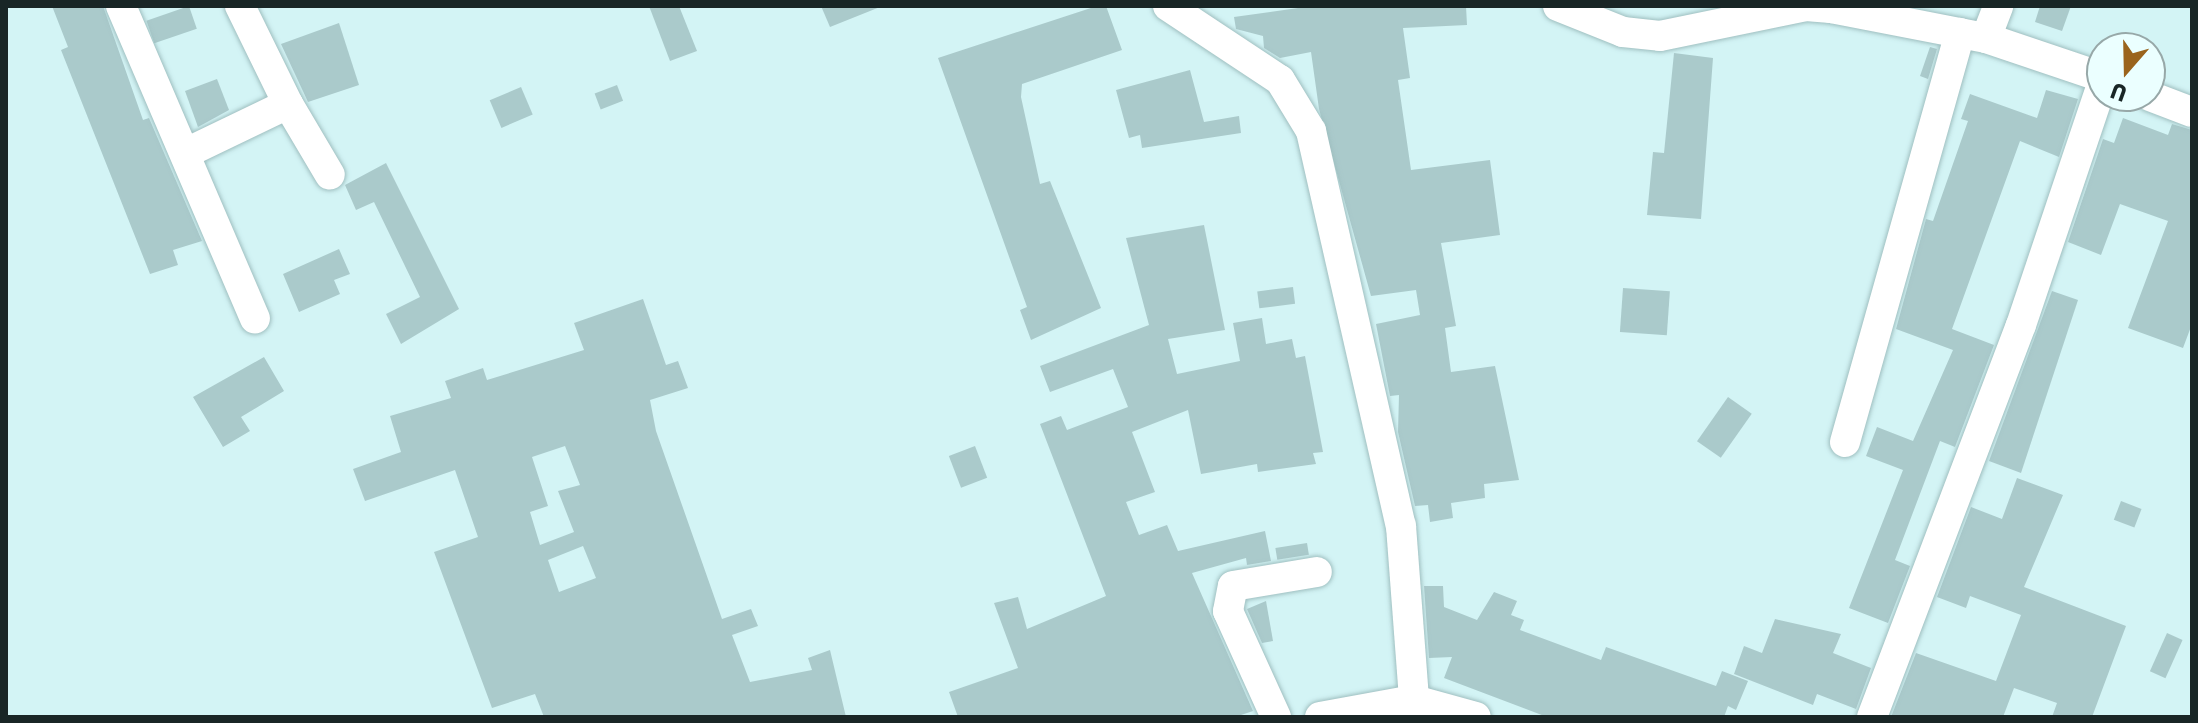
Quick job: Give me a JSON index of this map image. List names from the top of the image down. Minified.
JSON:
{"north":"bottom"}
